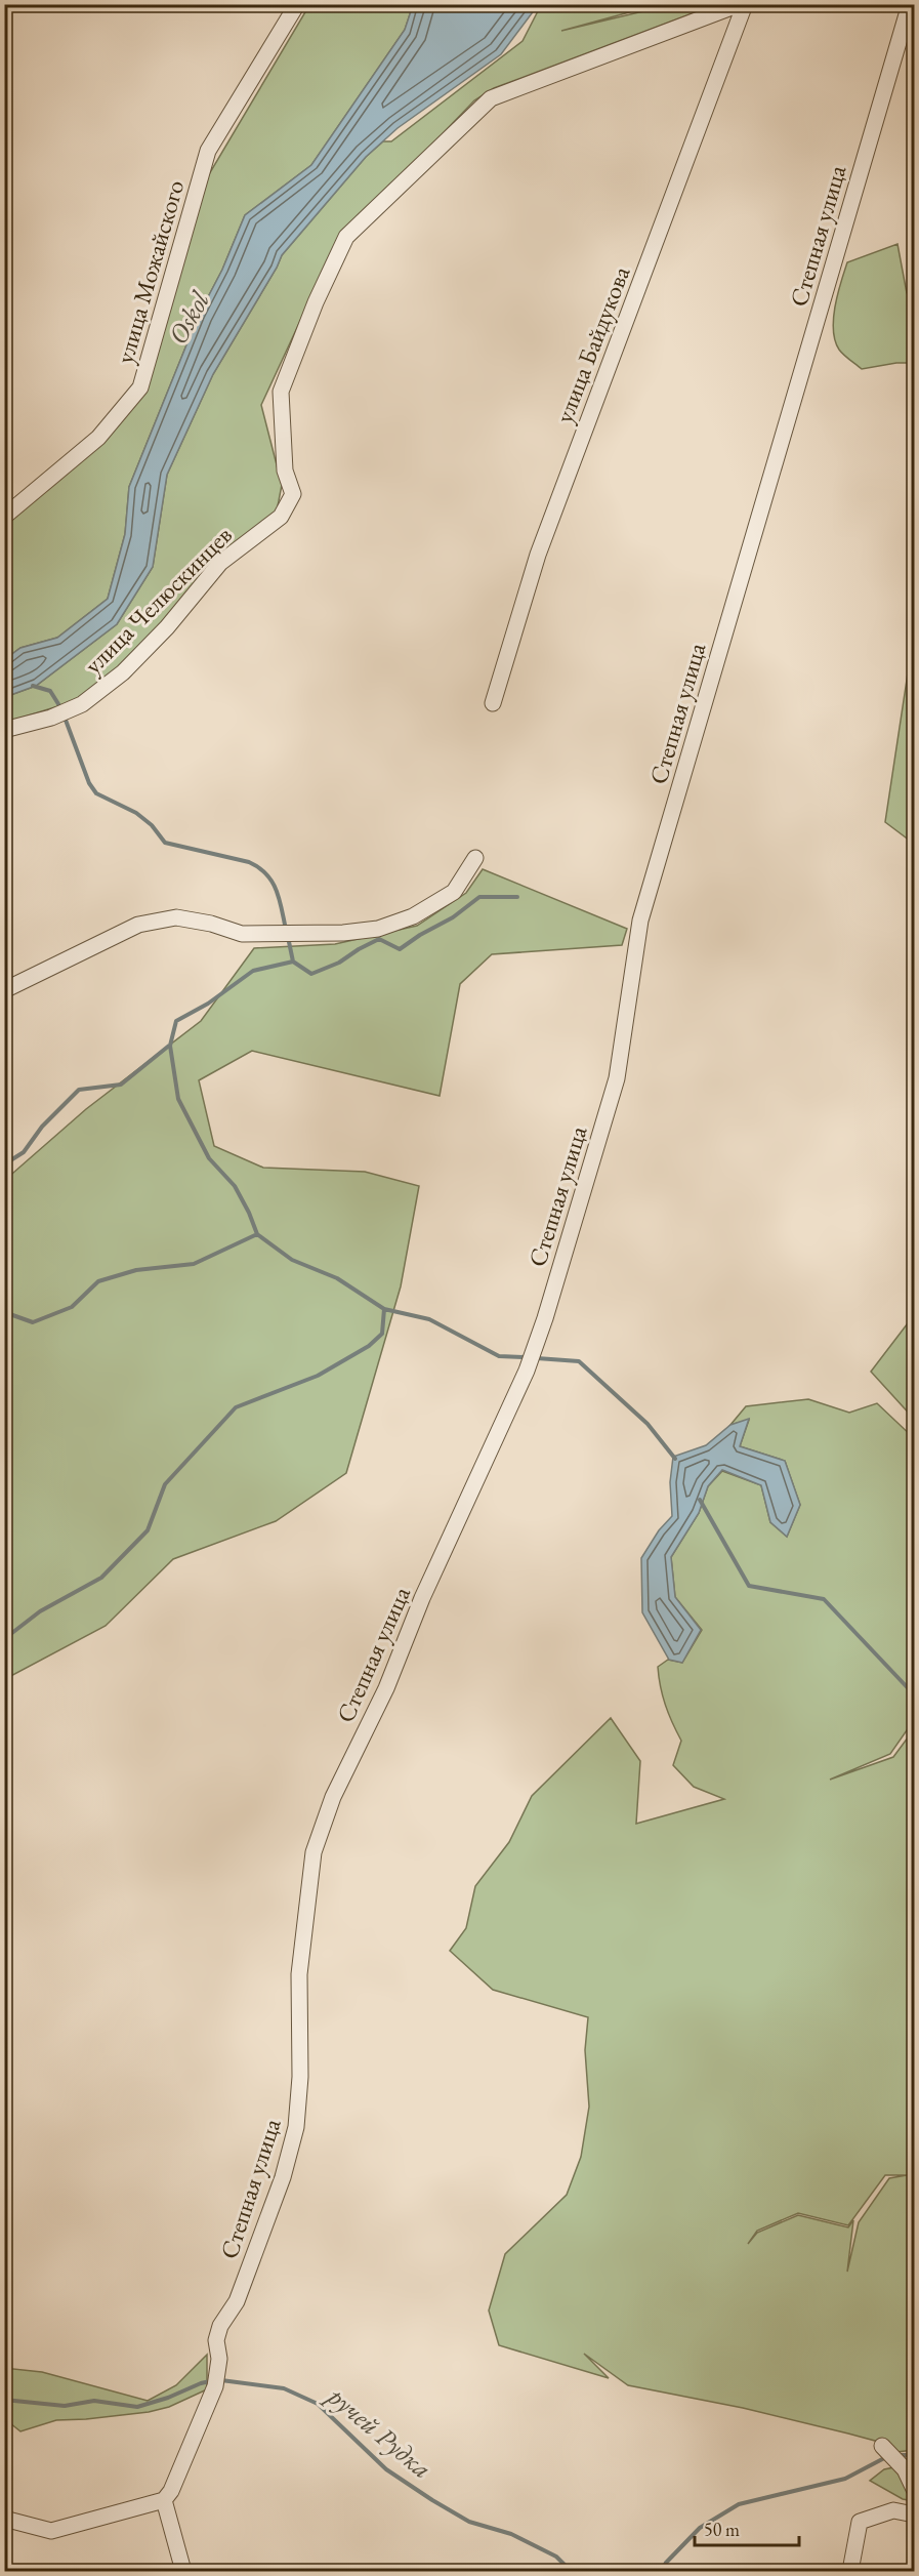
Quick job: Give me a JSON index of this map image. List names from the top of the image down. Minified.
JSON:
{"streets":{"street":["Степная улица","улица Можайского","улица Байдукова","улица Челюскинцев"]},"water":["Oskol","ручей Рудка"],"scale_bar":"50 m"}
